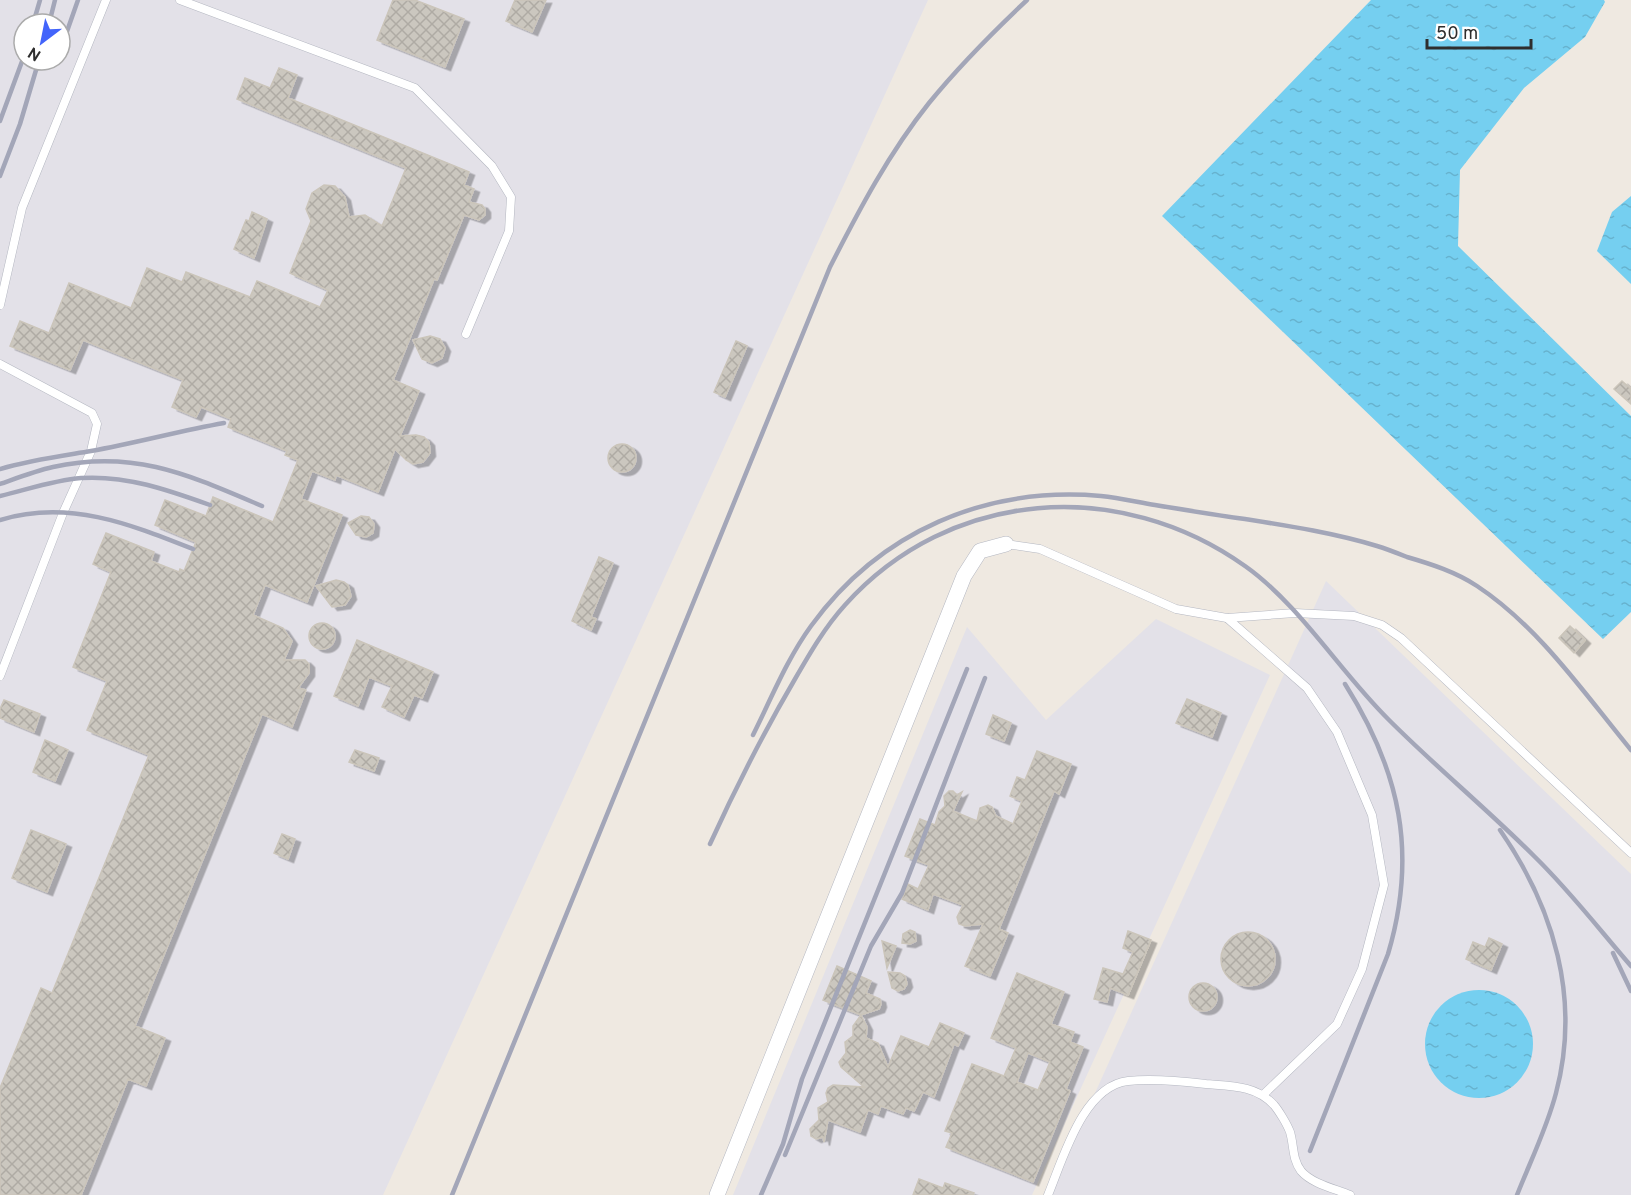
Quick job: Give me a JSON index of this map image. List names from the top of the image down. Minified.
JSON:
{"scale_bar":"50 m","north":"bottom left"}
